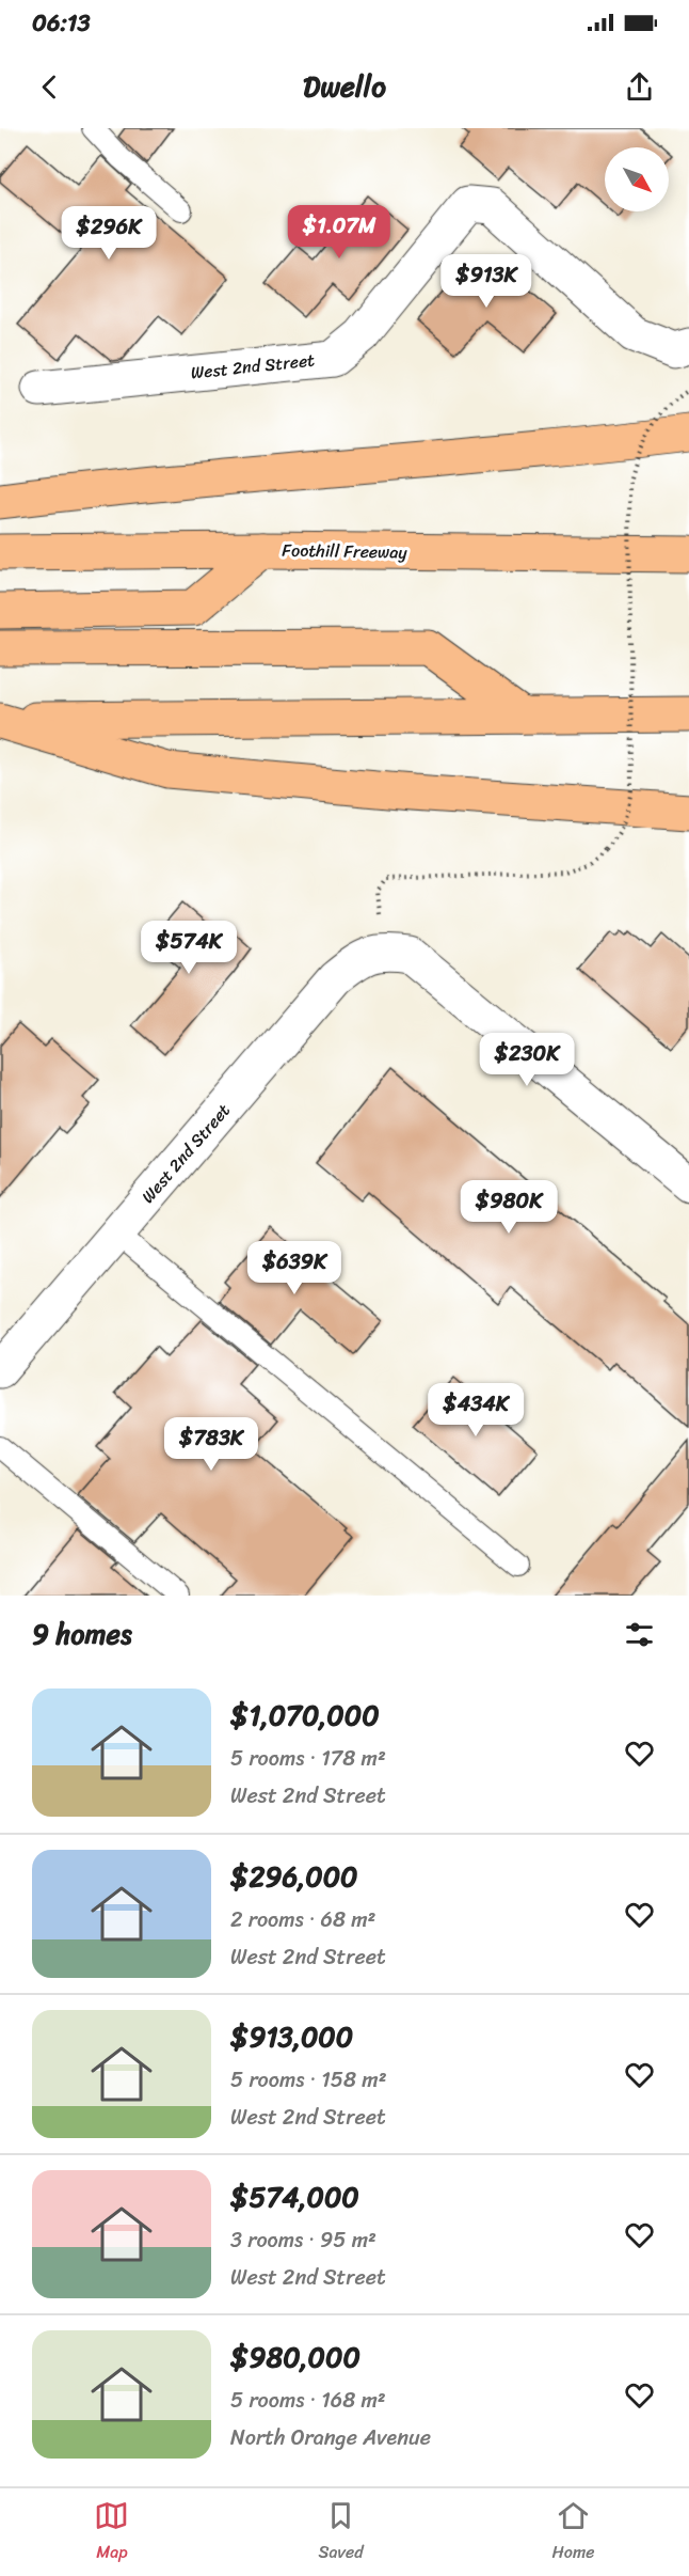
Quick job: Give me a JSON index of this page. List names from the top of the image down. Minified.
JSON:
{"streets":{"highway":["Foothill Freeway"],"street":["West 2nd Street"]},"north":"bottom right","page":{"status":"06:13","header":"Dwello","price":["$1.07M","$296K","$913K","$574K","$230K","$980K","$639K","$434K","$783K"],"heading":"9 homes","list":[{"name":"$1,070,000","note":"5 rooms · 178 m² · West 2nd Street"},{"name":"$296,000","note":"2 rooms · 68 m² · West 2nd Street"},{"name":"$913,000","note":"5 rooms · 158 m² · West 2nd Street"},{"name":"$574,000","note":"3 rooms · 95 m² · West 2nd Street"},{"name":"$980,000","note":"5 rooms · 168 m² · North Orange Avenue"}],"tabs":["Map","Saved","Home"]}}
